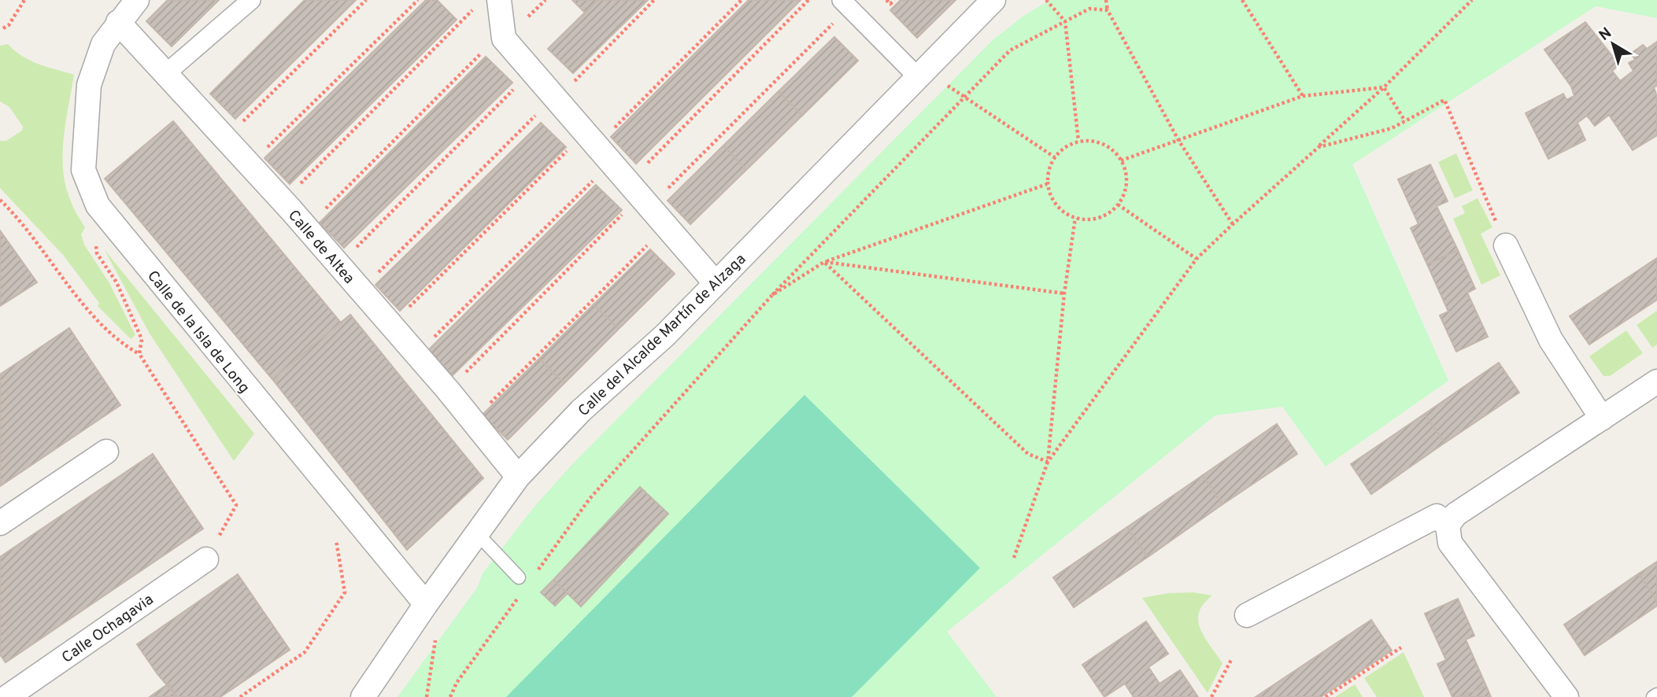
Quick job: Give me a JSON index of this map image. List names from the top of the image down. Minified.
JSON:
{"streets":{"street":["Calle de Altea","Calle de la Isla de Long","Calle del Alcalde Martín de Alzaga","Calle Ochagavia"]},"crossings":[["Calle de Altea","Calle de la Isla de Long"],["Calle de Altea","Calle del Alcalde Martín de Alzaga"],["Calle de la Isla de Long","Calle del Alcalde Martín de Alzaga"]],"north":"top left"}
